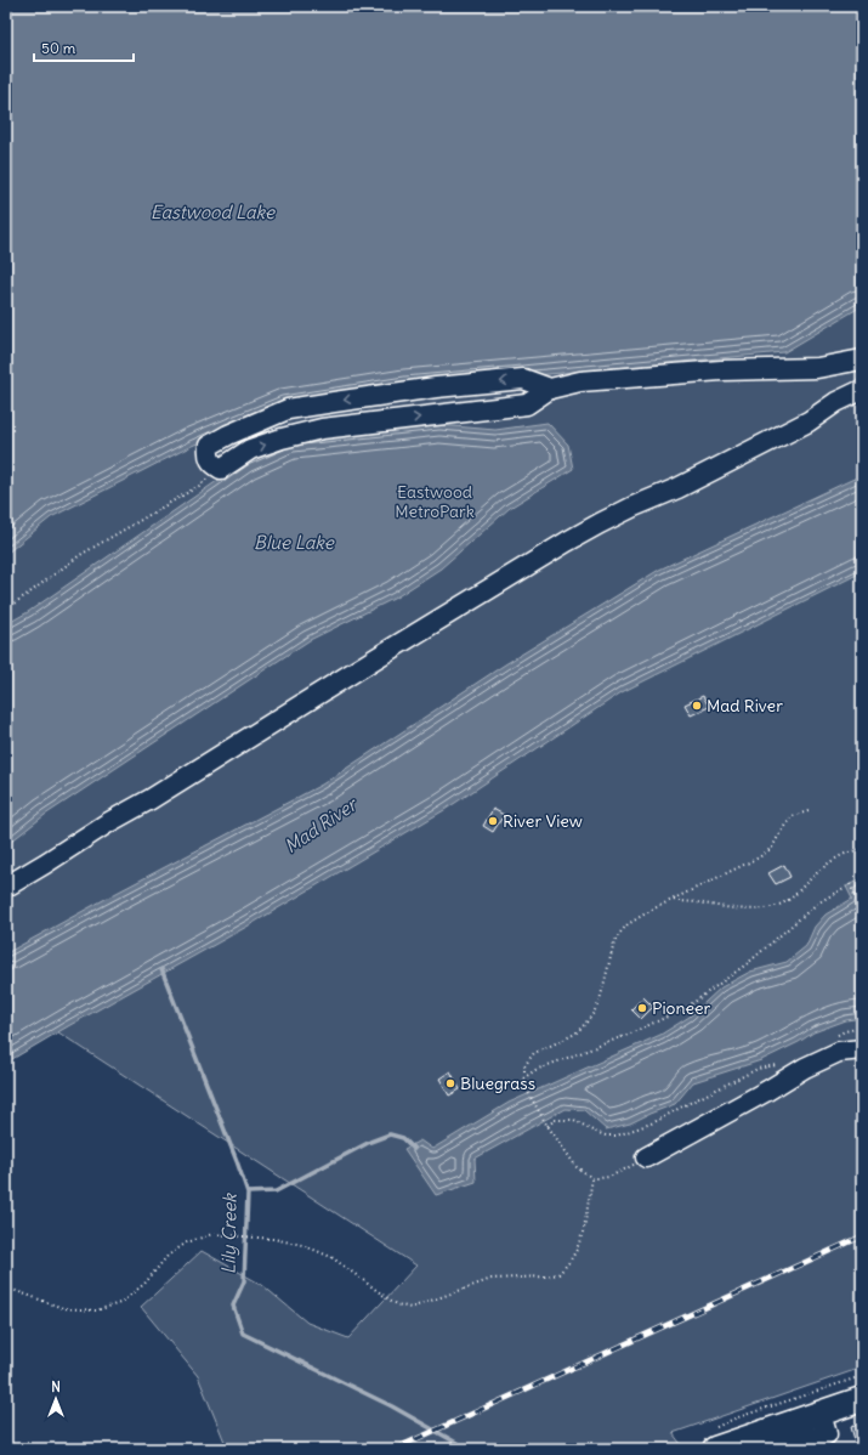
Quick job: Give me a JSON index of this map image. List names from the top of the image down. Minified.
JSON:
{"water":["Eastwood Lake","Blue Lake","Mad River","Lily Creek"],"parks":["Eastwood MetroPark"],"places":["Mad River","River View","Pioneer","Bluegrass"],"scale_bar":"50 m","north":"top"}
